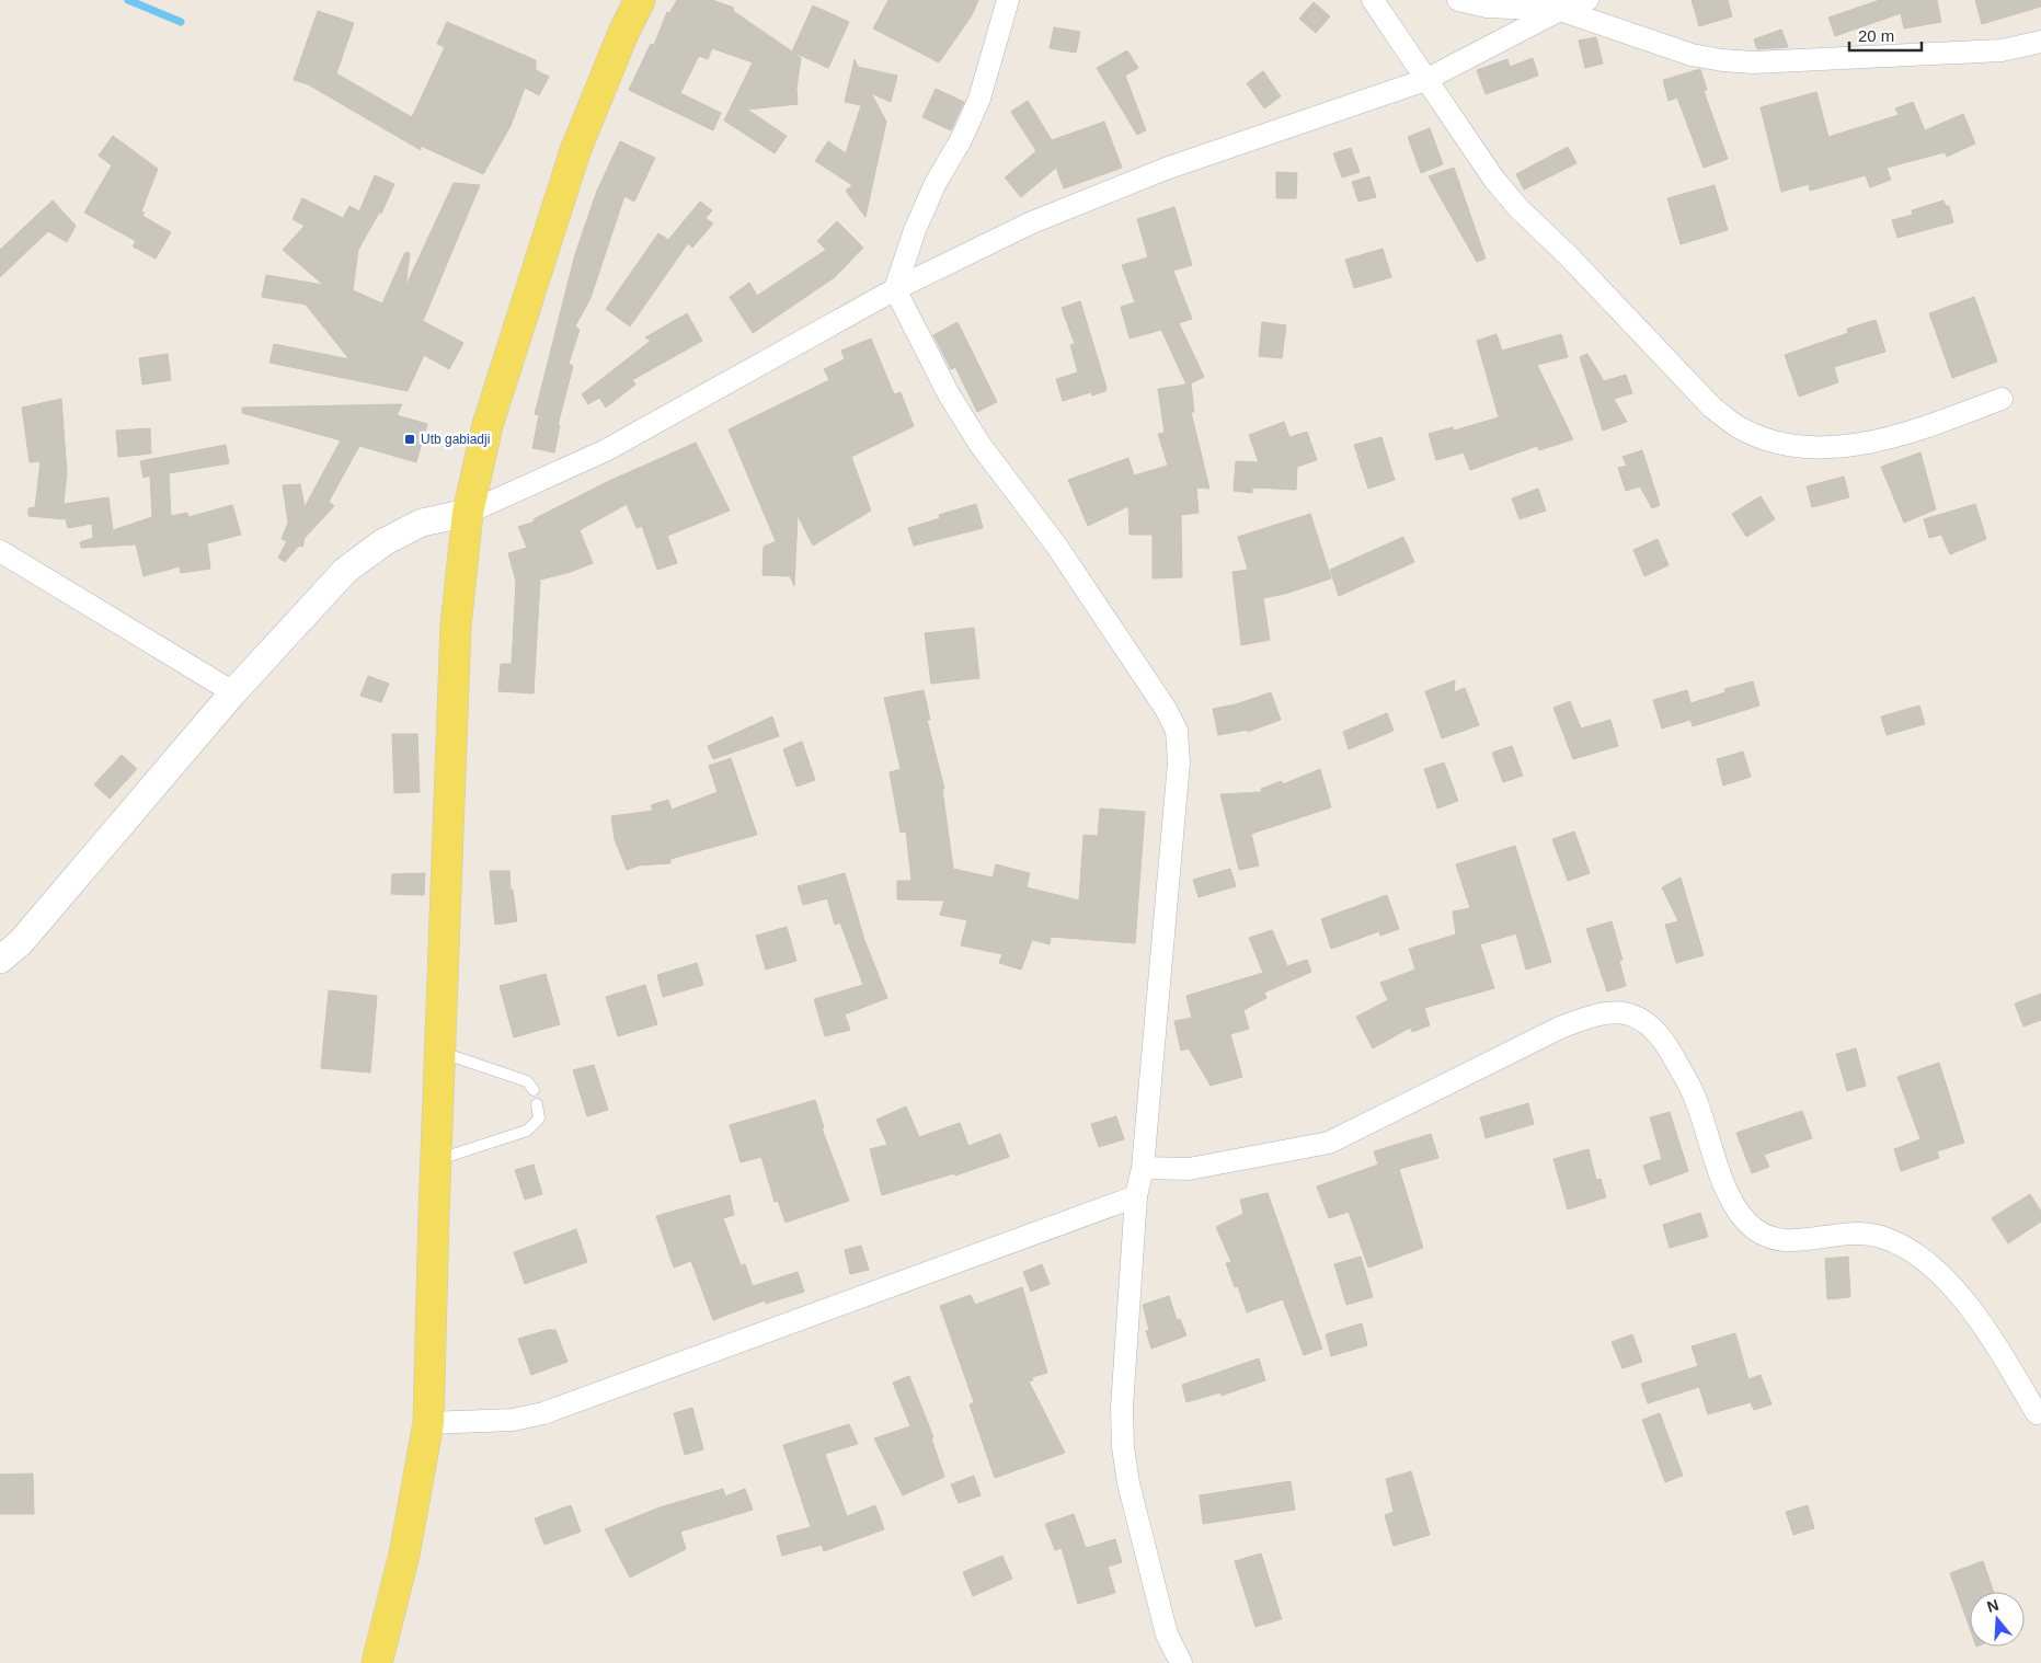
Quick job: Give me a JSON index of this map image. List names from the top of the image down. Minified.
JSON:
{"places":{"transit":["Utb gabiadji"]},"scale_bar":"20 m","north":"top"}
